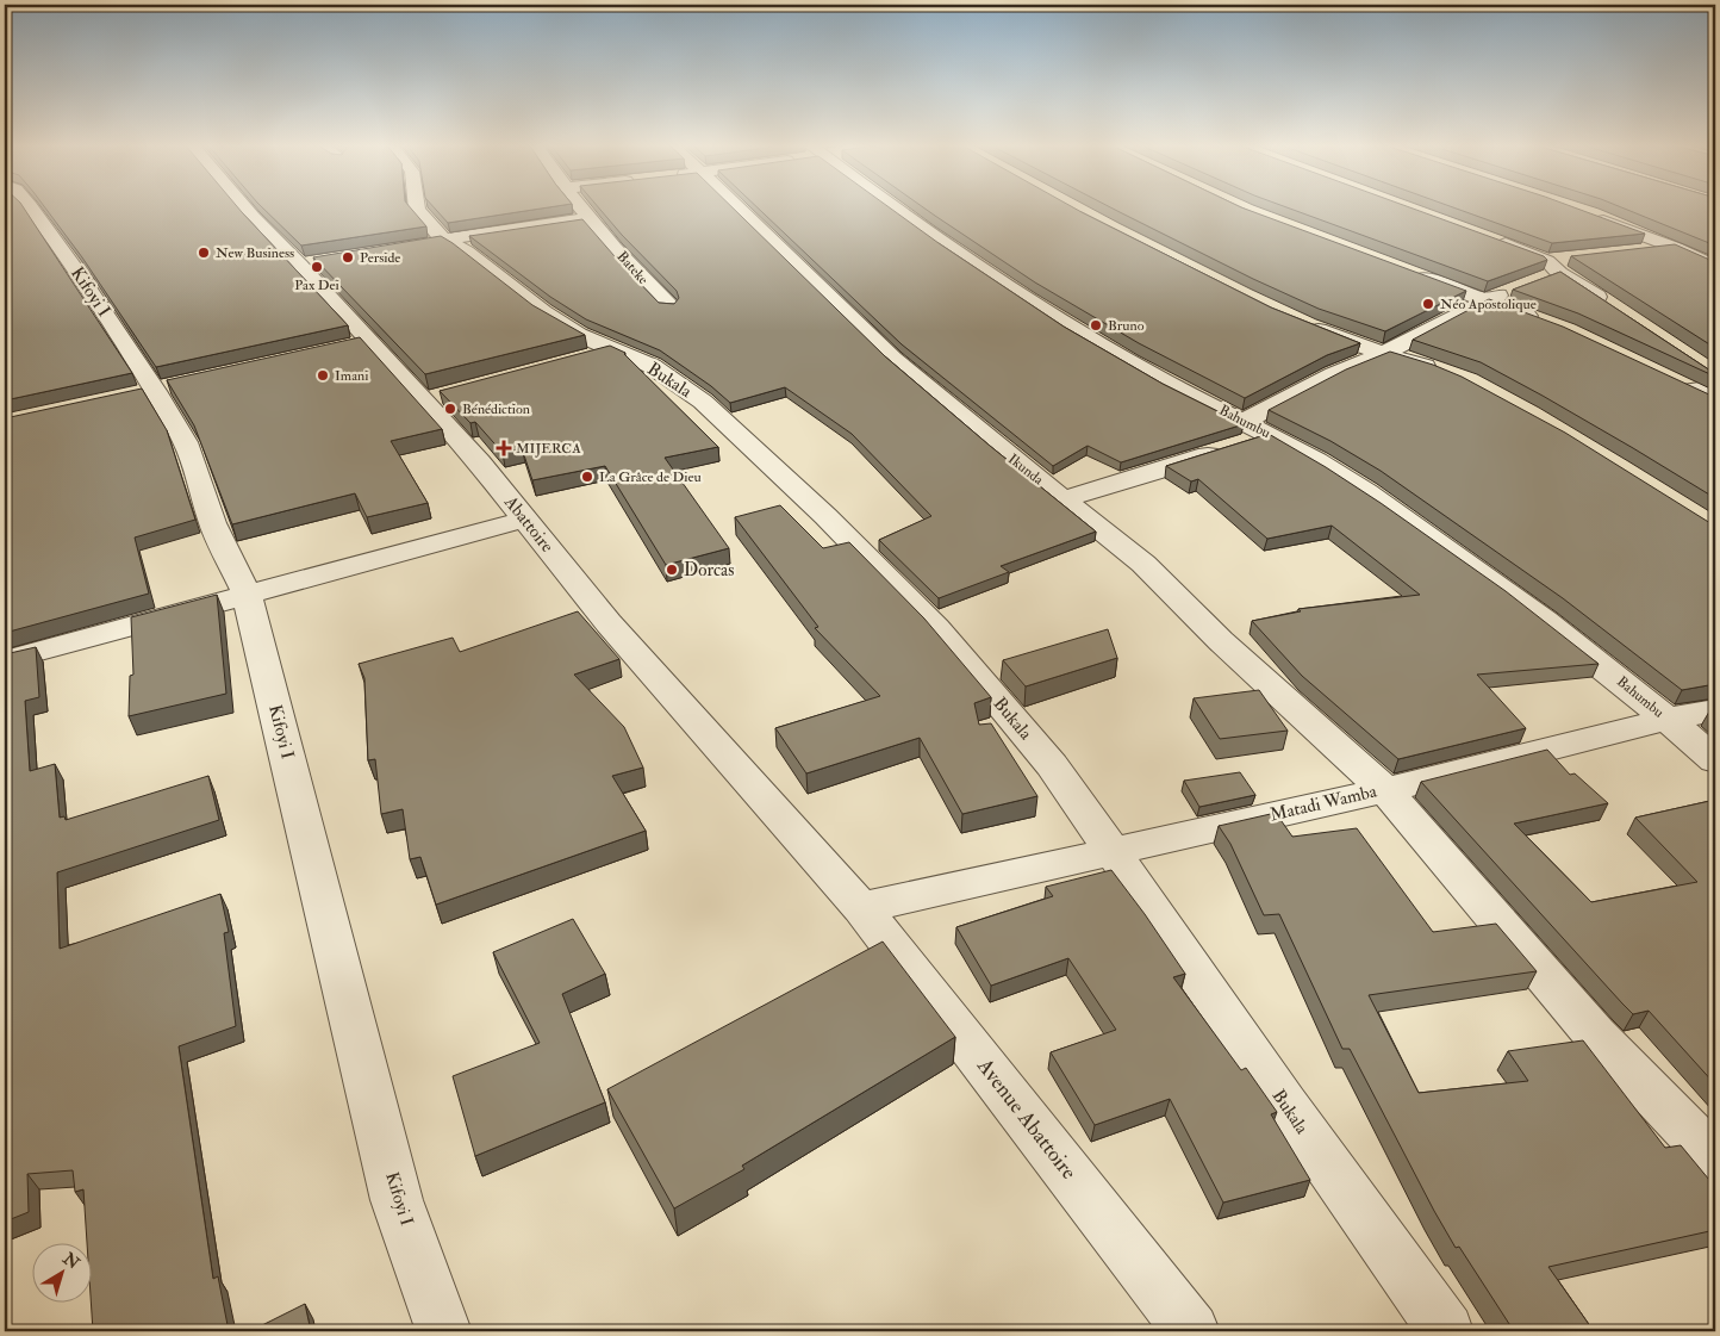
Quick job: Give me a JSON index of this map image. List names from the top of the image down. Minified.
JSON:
{"streets":{"street":["Bateke","Kifoyi I","Bukala","Bahumbu","Ikunda","Abattoire","Matadi Wamba","Avenue Abattoire"]},"crossings":[["Bukala","Matadi Wamba"],["Bahumbu","Matadi Wamba"],["Ikunda","Matadi Wamba"],["Abattoire","Matadi Wamba"],["Abattoire","Avenue Abattoire"],["Matadi Wamba","Avenue Abattoire"]],"places":{"other":["New Business","Perside","Pax Dei","Néo Apostolique","Bruno","Imani","Bénédiction","La Grâce de Dieu","Dorcas"],"health":["MIJERCA"]},"north":"top right"}
